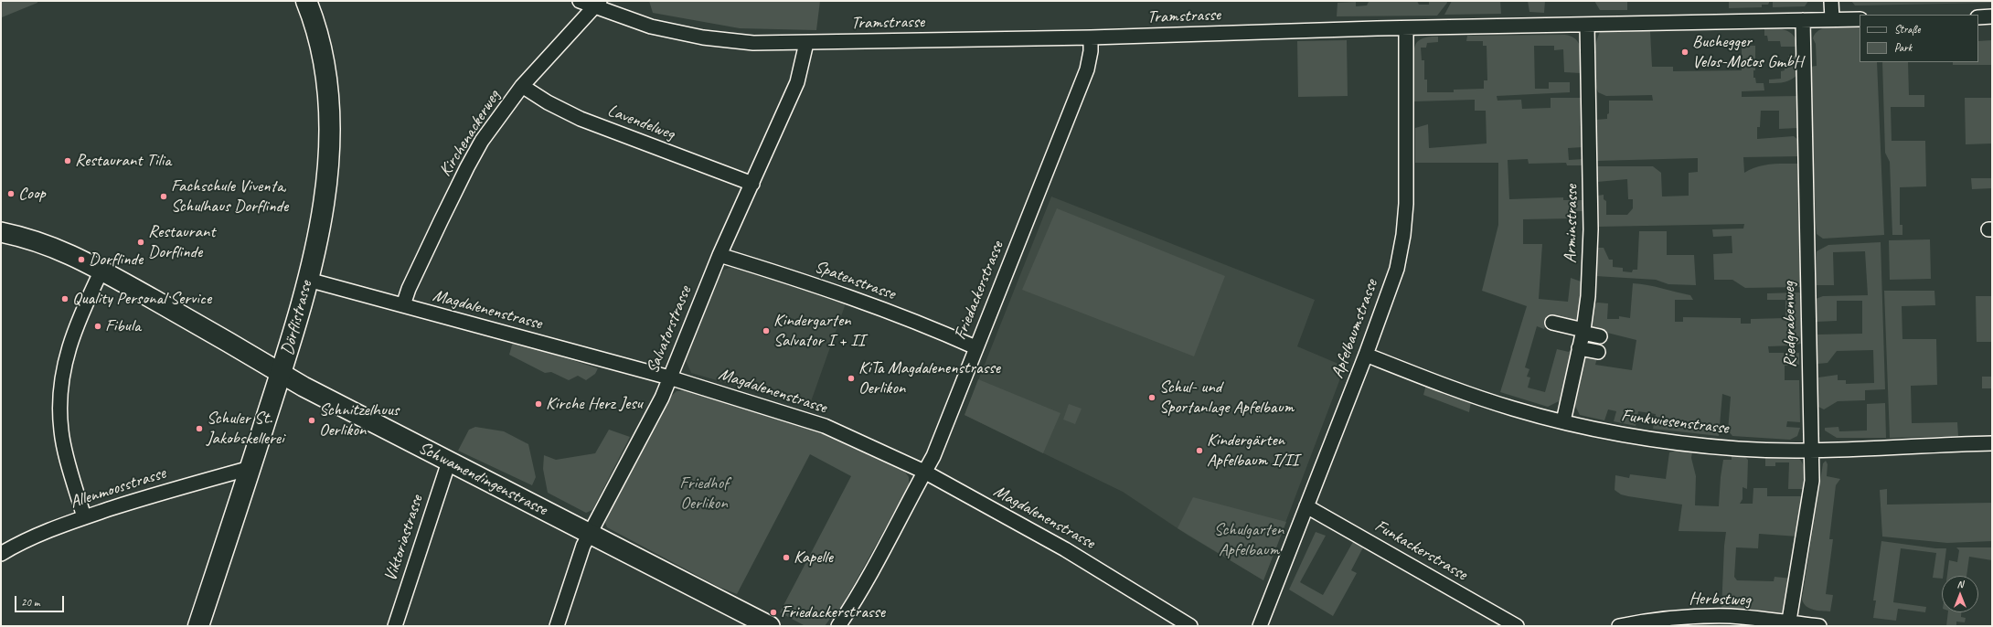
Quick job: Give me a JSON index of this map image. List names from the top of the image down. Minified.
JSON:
{"streets":{"main road":["Dörflistrasse"],"street":["Tramstrasse","Lavendelweg","Kirchenackerweg","Arminstrasse","Spatenstrasse","Friedackerstrasse","Magdalenenstrasse","Riedgrabenweg","Apfelbaumstrasse","Salvatorstrasse","Funkwiesenstrasse","Schwamendingenstrasse","Allenmoosstrasse","Viktoriastrasse","Funkackerstrasse","Herbstweg"]},"crossings":[["Tramstrasse","Kirchenackerweg"],["Tramstrasse","Arminstrasse"],["Tramstrasse","Friedackerstrasse"],["Tramstrasse","Riedgrabenweg"],["Tramstrasse","Apfelbaumstrasse"],["Tramstrasse","Salvatorstrasse"],["Lavendelweg","Kirchenackerweg"],["Lavendelweg","Salvatorstrasse"],["Kirchenackerweg","Magdalenenstrasse"],["Arminstrasse","Funkwiesenstrasse"],["Spatenstrasse","Friedackerstrasse"],["Spatenstrasse","Salvatorstrasse"],["Friedackerstrasse","Magdalenenstrasse"],["Magdalenenstrasse","Dörflistrasse"],["Magdalenenstrasse","Salvatorstrasse"],["Dörflistrasse","Schwamendingenstrasse"],["Dörflistrasse","Allenmoosstrasse"],["Riedgrabenweg","Funkwiesenstrasse"],["Riedgrabenweg","Herbstweg"],["Apfelbaumstrasse","Funkwiesenstrasse"],["Apfelbaumstrasse","Funkackerstrasse"],["Salvatorstrasse","Schwamendingenstrasse"],["Schwamendingenstrasse","Viktoriastrasse"]],"parks":["Friedhof Oerlikon","Schulgarten Apfelbaum"],"places":["Buchegger Velos-Motos GmbH","Restaurant Tilia","Coop","Fachschule Viventa, Schulhaus Dorflinde","Restaurant Dorflinde","Dorflinde","Quality Personal Service","Fibula","Kindergarten Salvator I + II","KiTa Magdalenenstrasse Oerlikon","Schul- und Sportanlage Apfelbaum","Kirche Herz Jesu","Schnitzelhuus Oerlikon","Schuler St. Jakobskellerei","Kindergärten Apfelbaum I/II","Kapelle","Friedackerstrasse"],"legend":["Straße","Park"],"scale_bar":"20 m","north":"top"}
